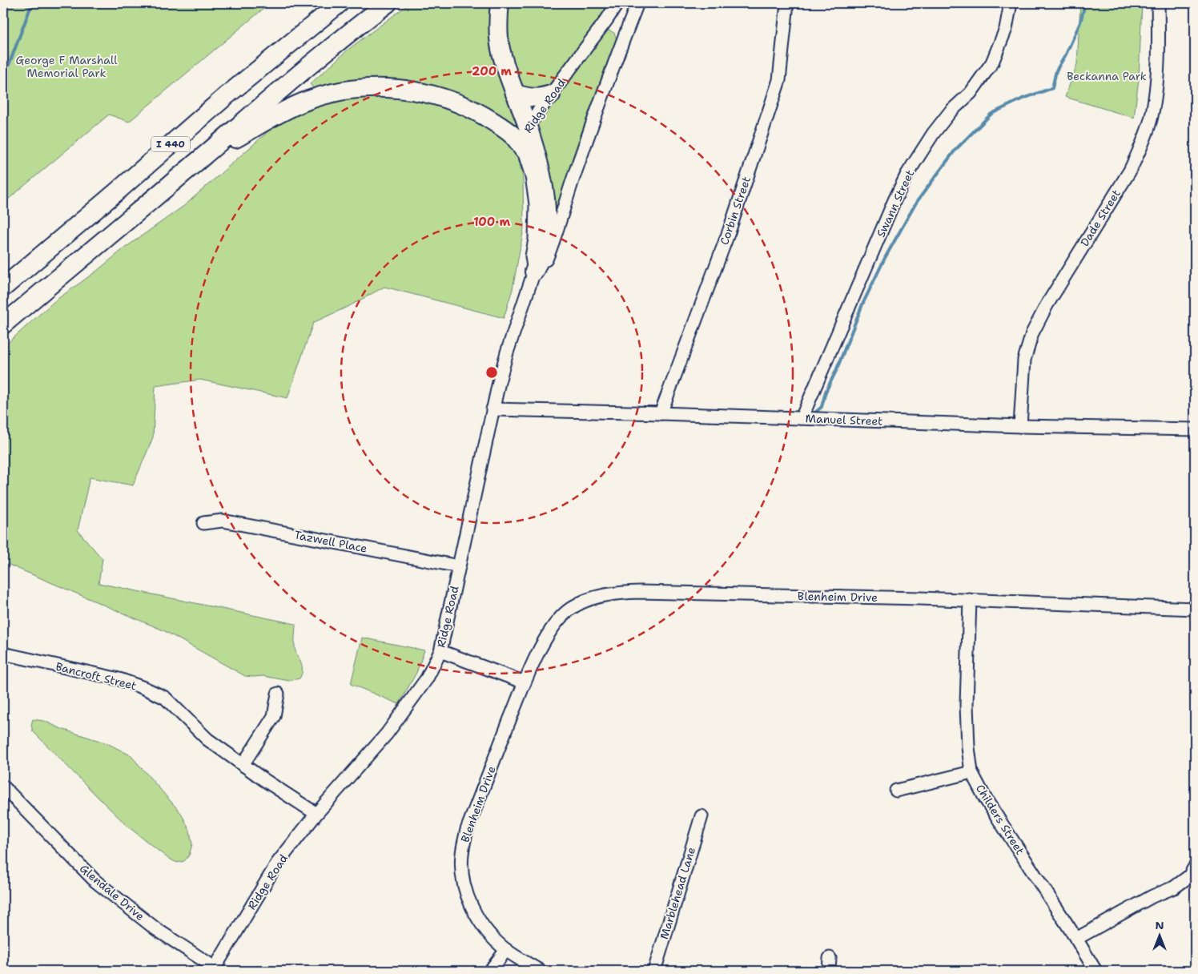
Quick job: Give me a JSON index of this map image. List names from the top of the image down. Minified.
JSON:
{"streets":{"highway":["I 440"],"street":["Ridge Road","Swann Street","Corbin Street","Dade Street","Manuel Street","Tazwell Place","Blenheim Drive","Bancroft Street","Childers Street","Glendale Drive","Marblehead Lane"]},"crossings":[["Ridge Road","Manuel Street"],["Ridge Road","Tazwell Place"],["Ridge Road","Bancroft Street"],["Ridge Road","Glendale Drive"],["Swann Street","Manuel Street"],["Corbin Street","Manuel Street"],["Dade Street","Manuel Street"],["Blenheim Drive","Childers Street"]],"parks":["George F Marshall Memorial Park","Beckanna Park"],"north":"top","rings":["200 m","100 m"]}
